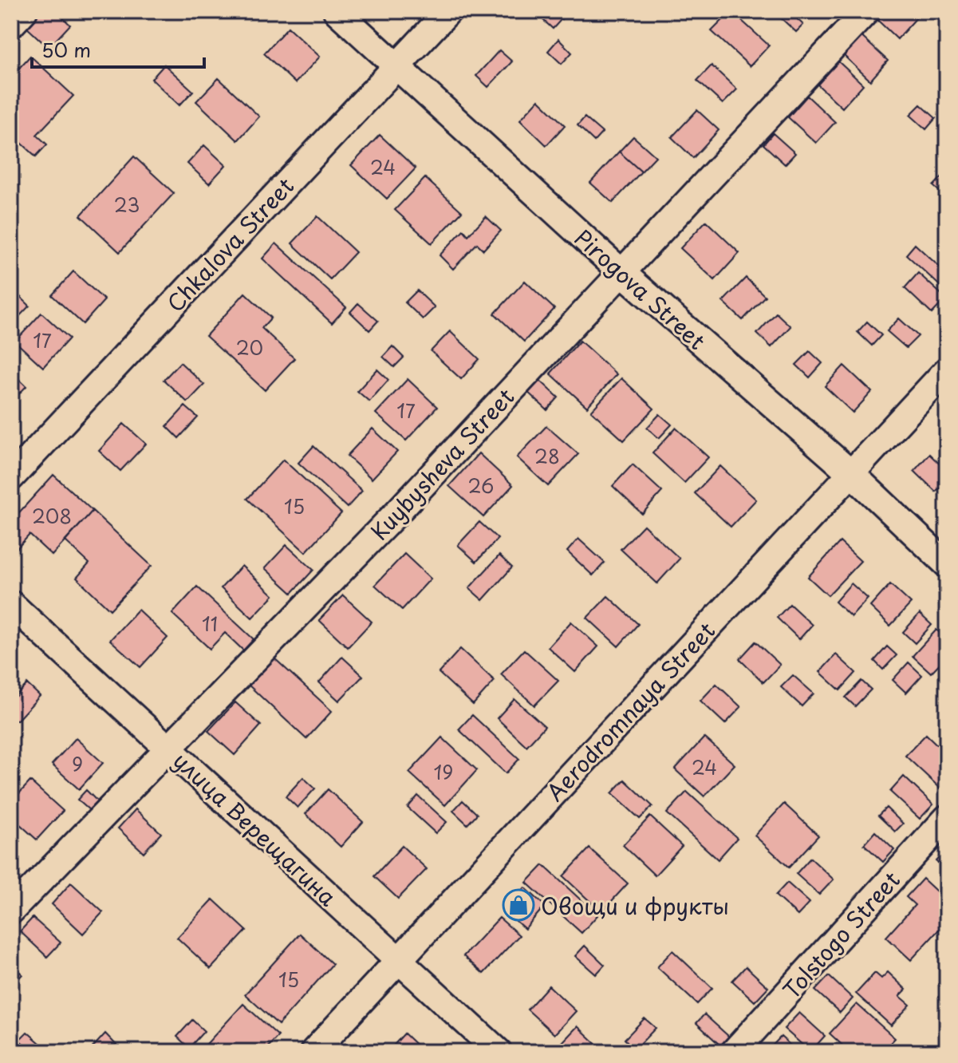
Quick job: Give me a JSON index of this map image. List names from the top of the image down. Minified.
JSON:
{"streets":{"street":["Chkalova Street","Pirogova Street","Kuybysheva Street","Aerodromnaya Street","улица Верещагина","Tolstogo Street"]},"crossings":[["Chkalova Street","Pirogova Street"],["Pirogova Street","Kuybysheva Street"],["Pirogova Street","Aerodromnaya Street"],["Kuybysheva Street","улица Верещагина"],["Aerodromnaya Street","улица Верещагина"]],"places":{"shop":["Овощи и фрукты"]},"house_numbers":["24","23","17","20","17","28","26","15","208","11","9","24","19","15"],"scale_bar":"50 m"}
